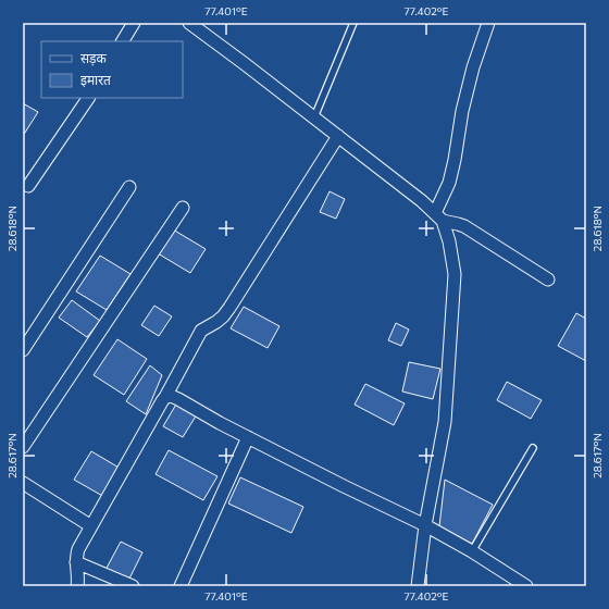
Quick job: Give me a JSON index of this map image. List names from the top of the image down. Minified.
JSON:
{"legend":["सड़क","इमारत"],"coordinates":["77.401°E","77.402°E","28.618°N","28.617°N"]}
